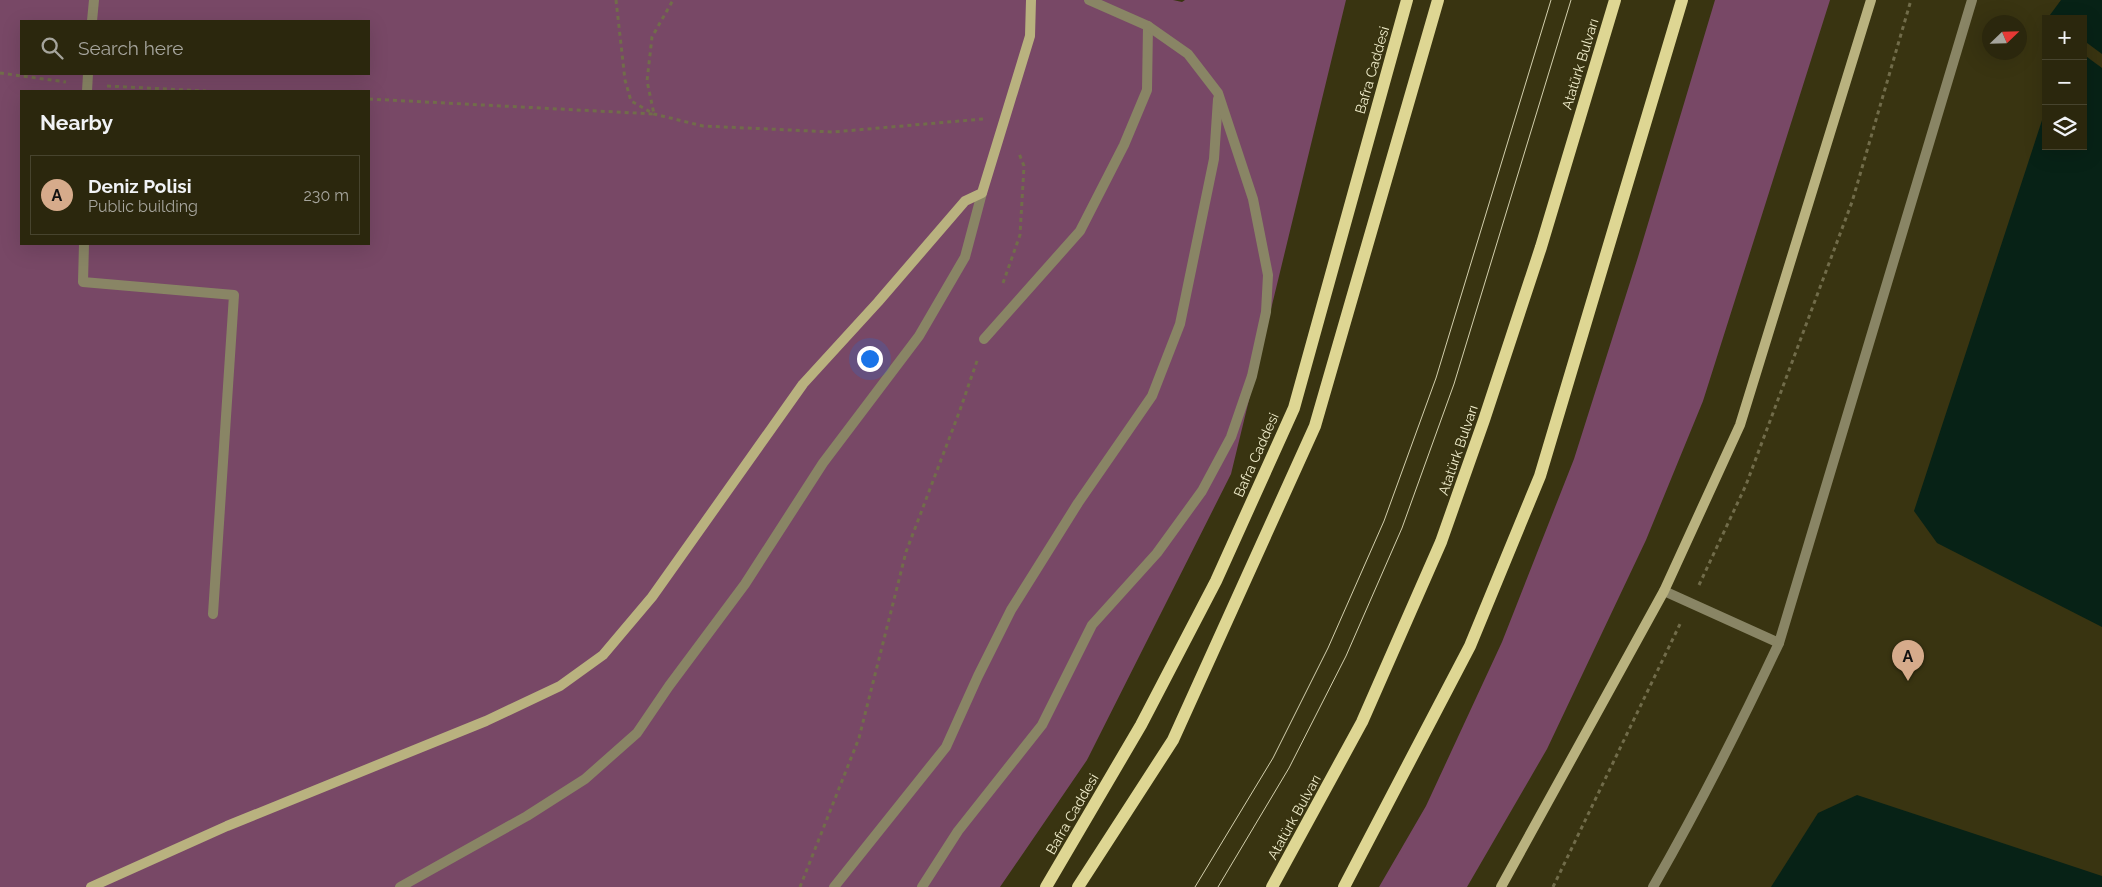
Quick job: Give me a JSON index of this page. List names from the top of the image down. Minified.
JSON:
{"streets":{"main road":["Atatürk Bulvarı","Bafra Caddesi"]},"north":"top right","page":{"map_buttons":["+","−"],"search":"Search here","heading":"Nearby","list":[{"mark":"A","name":"Deniz Polisi","note":"Public building","value":"230 m"}],"pins":"A"}}
